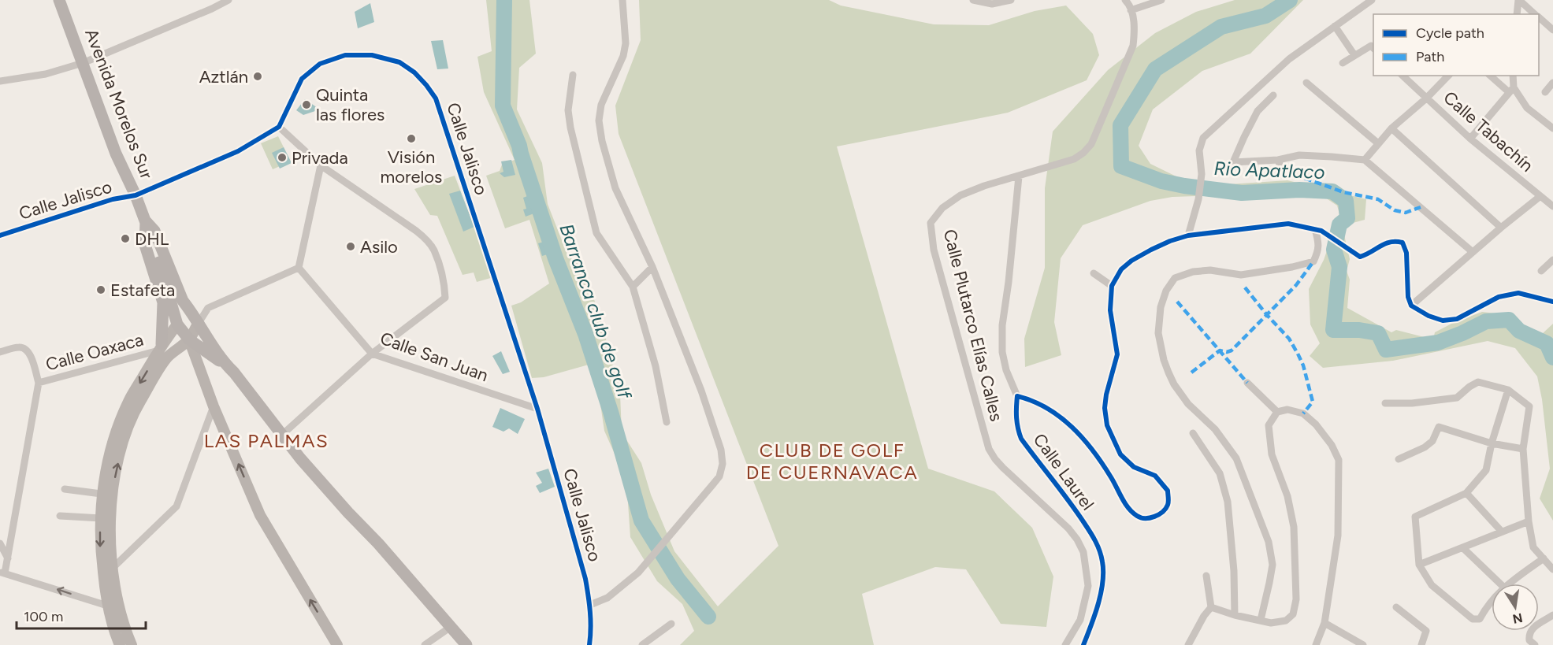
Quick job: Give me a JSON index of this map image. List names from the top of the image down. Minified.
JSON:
{"streets":{"main road":["Avenida Morelos Sur"],"street":["Calle Tabachín","Calle Jalisco","Calle Plutarco Elías Calles","Calle Oaxaca","Calle San Juan","Calle Laurel"]},"crossings":[["Avenida Morelos Sur","Calle Jalisco"],["Calle Jalisco","Calle San Juan"],["Calle Plutarco Elías Calles","Calle Laurel"]],"districts":["LAS PALMAS","CLUB DE GOLF DE CUERNAVACA"],"water":["Rio Apatlaco","Barranca club de golf"],"places":["Aztlán","Quinta las flores","Visión morelos","Privada","DHL","Asilo","Estafeta"],"legend":["Cycle path","Path"],"scale_bar":"100 m","north":"bottom"}
